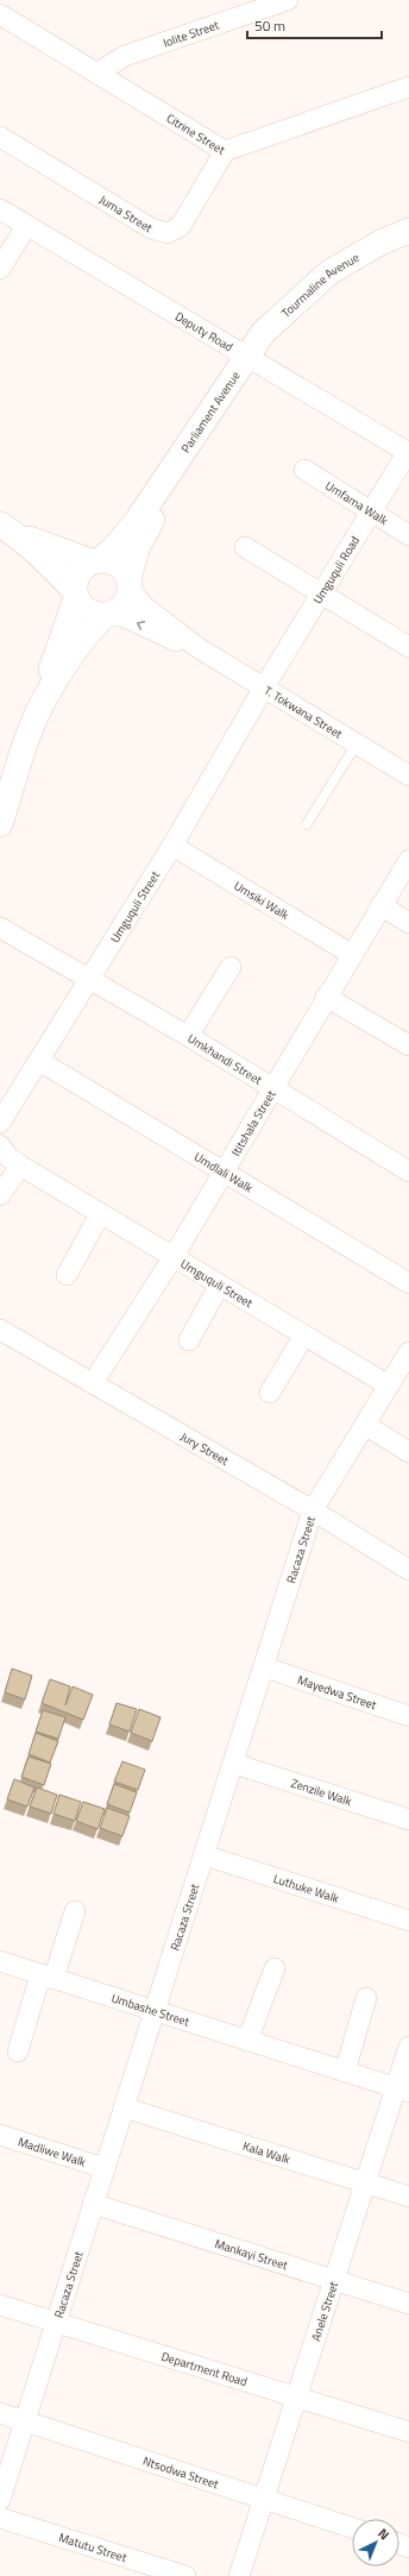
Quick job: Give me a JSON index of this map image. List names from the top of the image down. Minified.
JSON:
{"streets":{"street":["Iolite Street","Citrine Street","Juma Street","Tourmaline Avenue","Deputy Road","Parliament Avenue","Umfama Walk","Umguquli Road","T. Tokwana Street","Umsiki Walk","Umguquli Street","Umkhandi Street","Ititshala Street","Umdlali Walk","Jury Street","Racaza Street","Mayedwa Street","Zenzile Walk","Luthuke Walk","Umbashe Street","Madliwe Walk","Kala Walk","Mankayi Street","Anele Street","Department Road","Ntsodwa Street","Matutu Street"]},"crossings":[["Iolite Street","Citrine Street"],["Citrine Street","Juma Street"],["Tourmaline Avenue","Deputy Road"],["Tourmaline Avenue","Parliament Avenue"],["Deputy Road","Parliament Avenue"],["Deputy Road","Umguquli Road"],["Parliament Avenue","T. Tokwana Street"],["Umfama Walk","Umguquli Road"],["Umguquli Road","T. Tokwana Street"],["Umguquli Road","Umguquli Street"],["T. Tokwana Street","Umguquli Street"],["Umsiki Walk","Umguquli Street"],["Umsiki Walk","Ititshala Street"],["Umguquli Street","Umkhandi Street"],["Umguquli Street","Ititshala Street"],["Umguquli Street","Umdlali Walk"],["Umguquli Street","Racaza Street"],["Umkhandi Street","Ititshala Street"],["Ititshala Street","Umdlali Walk"],["Ititshala Street","Jury Street"],["Jury Street","Racaza Street"],["Racaza Street","Mayedwa Street"],["Racaza Street","Zenzile Walk"],["Racaza Street","Luthuke Walk"],["Racaza Street","Umbashe Street"],["Racaza Street","Madliwe Walk"],["Racaza Street","Kala Walk"],["Racaza Street","Mankayi Street"],["Racaza Street","Department Road"],["Racaza Street","Ntsodwa Street"],["Umbashe Street","Anele Street"],["Kala Walk","Anele Street"],["Mankayi Street","Anele Street"],["Anele Street","Department Road"],["Anele Street","Ntsodwa Street"]],"scale_bar":"50 m","north":"top right"}
